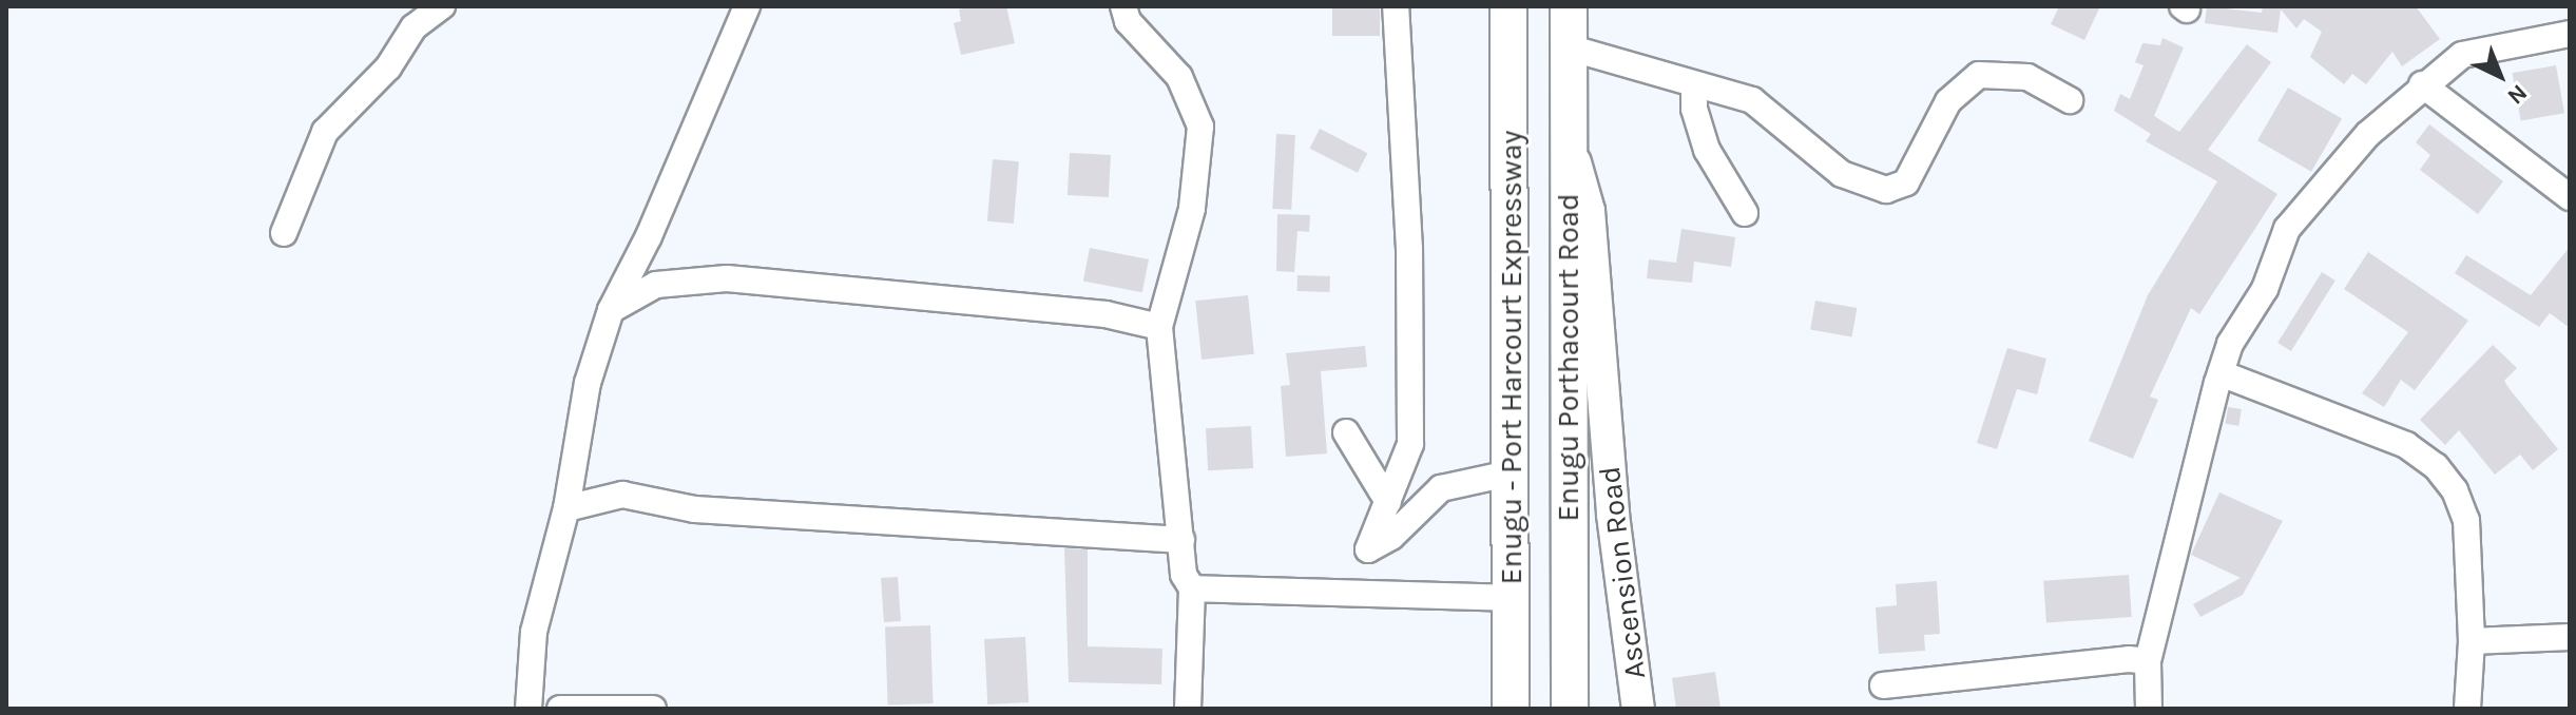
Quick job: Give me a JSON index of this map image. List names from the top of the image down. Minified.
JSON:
{"streets":{"highway":["Enugu - Port Harcourt Expressway","Enugu Porthacourt Road"],"main road":["Ascension Road"]},"crossings":[["Enugu Porthacourt Road","Ascension Road"]],"north":"bottom right"}
